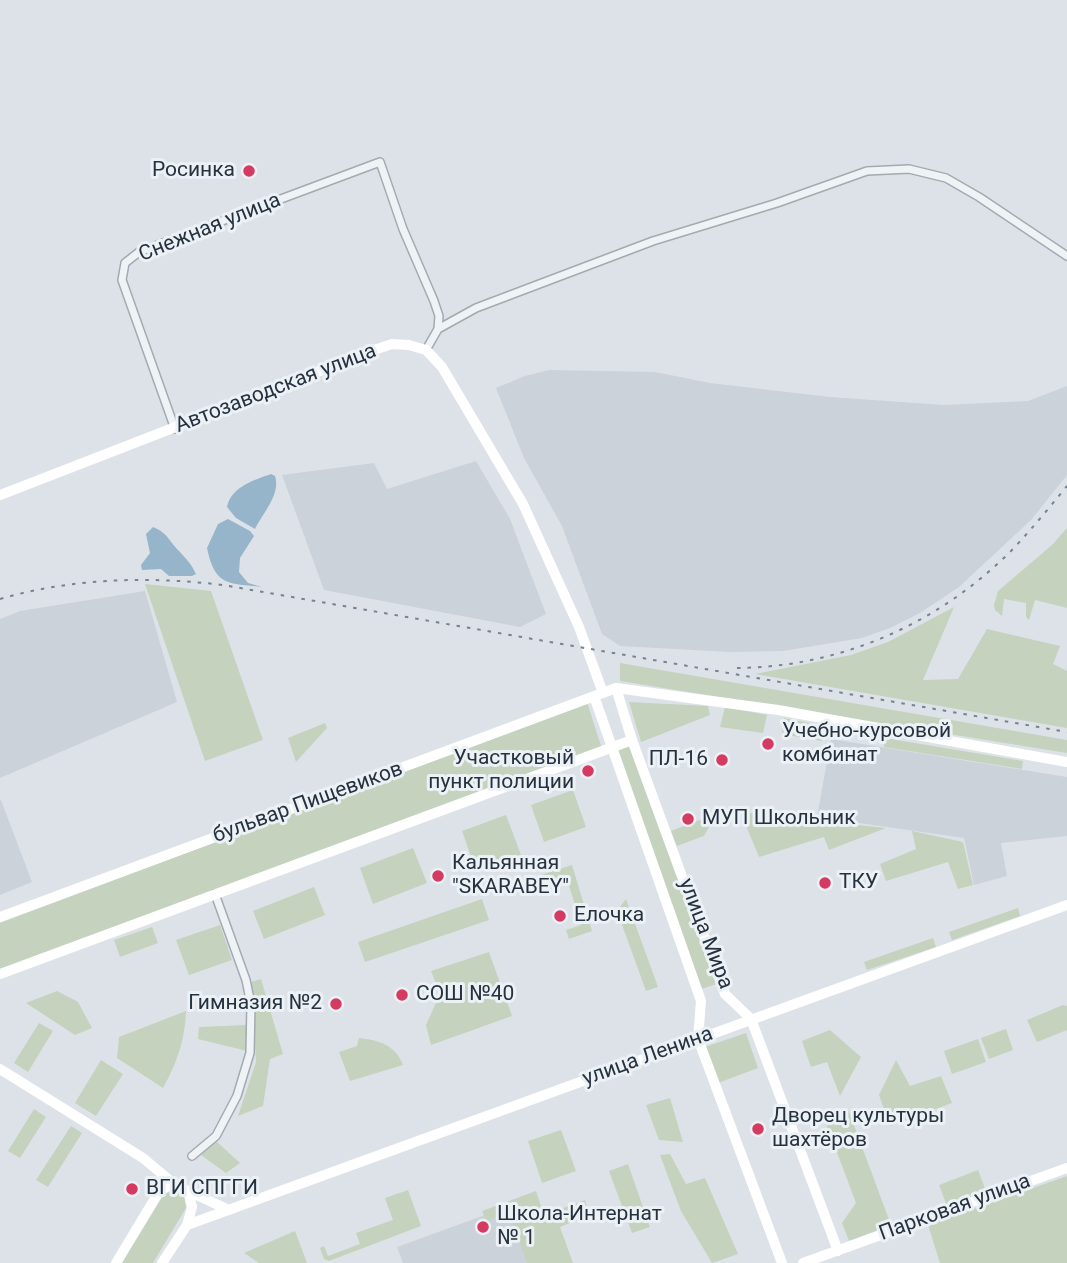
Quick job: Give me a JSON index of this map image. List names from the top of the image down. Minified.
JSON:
{"streets":{"main road":["Автозаводская улица","бульвар Пищевиков","улица Мира","улица Ленина","Парковая улица"],"street":["Снежная улица"]},"crossings":[["Снежная улица","Автозаводская улица"],["бульвар Пищевиков","улица Мира"],["улица Мира","улица Ленина"],["улица Мира","Парковая улица"]],"places":["Росинка","Учебно-курсовой комбинат","ПЛ-16","Участковый пункт полиции","МУП Школьник","Кальянная \"SKARABEY\"","ТКУ","Елочка","СОШ №40","Гимназия №2","Дворец культуры шахтёров","ВГИ СПГГИ","Школа-Интернат № 1"]}
